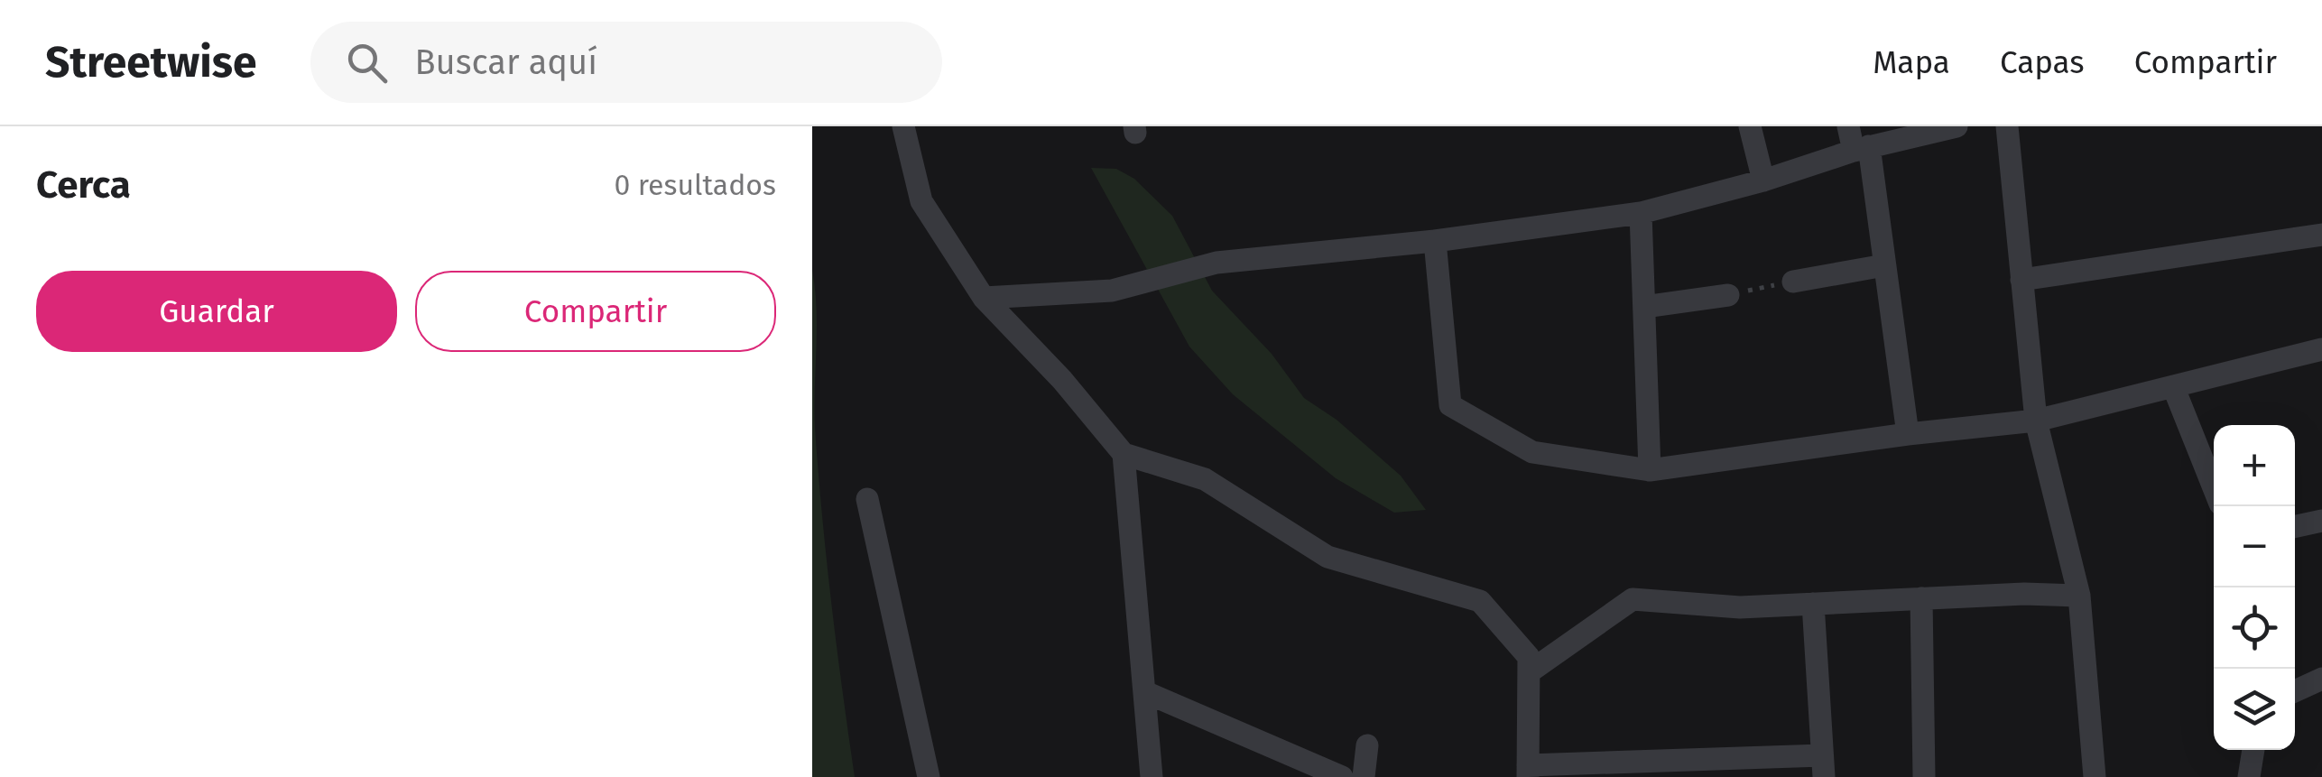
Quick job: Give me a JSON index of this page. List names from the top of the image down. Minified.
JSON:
{"page":{"header":"Streetwise","search":"Buscar aquí","nav":["Mapa","Capas","Compartir"],"heading":["Cerca","0 resultados"],"buttons":["Guardar","Compartir"],"map_buttons":["+","−"]}}
